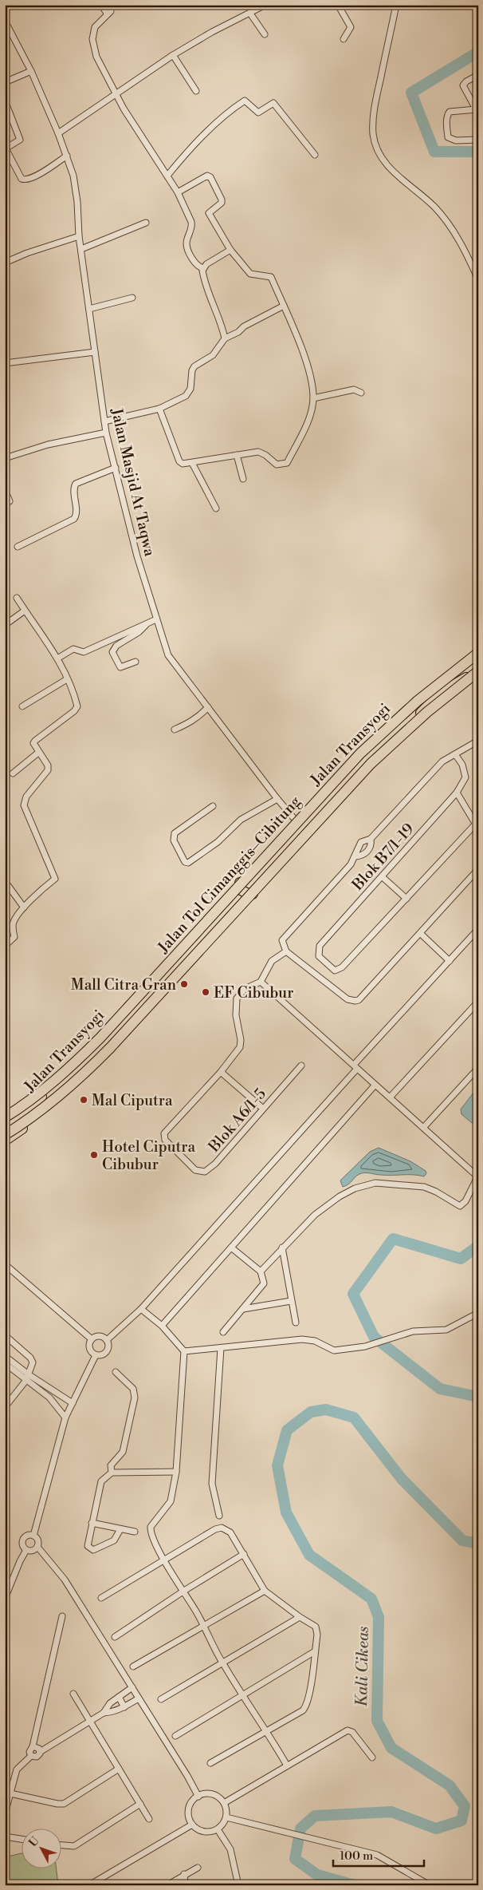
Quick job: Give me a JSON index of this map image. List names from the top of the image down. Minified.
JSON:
{"streets":{"highway":["Jalan Transyogi","Jalan Tol Cimanggis–Cibitung"],"street":["Jalan Masjid At Taqwa","Blok B7/1-19","Blok A6/1-5"]},"crossings":[["Jalan Masjid At Taqwa","Jalan Transyogi"],["Jalan Transyogi","Jalan Tol Cimanggis–Cibitung"]],"water":["Kali Cikeas"],"places":["Mall Citra Gran","EF Cibubur","Mal Ciputra","Hotel Ciputra Cibubur"],"scale_bar":"100 m","north":"top left"}
